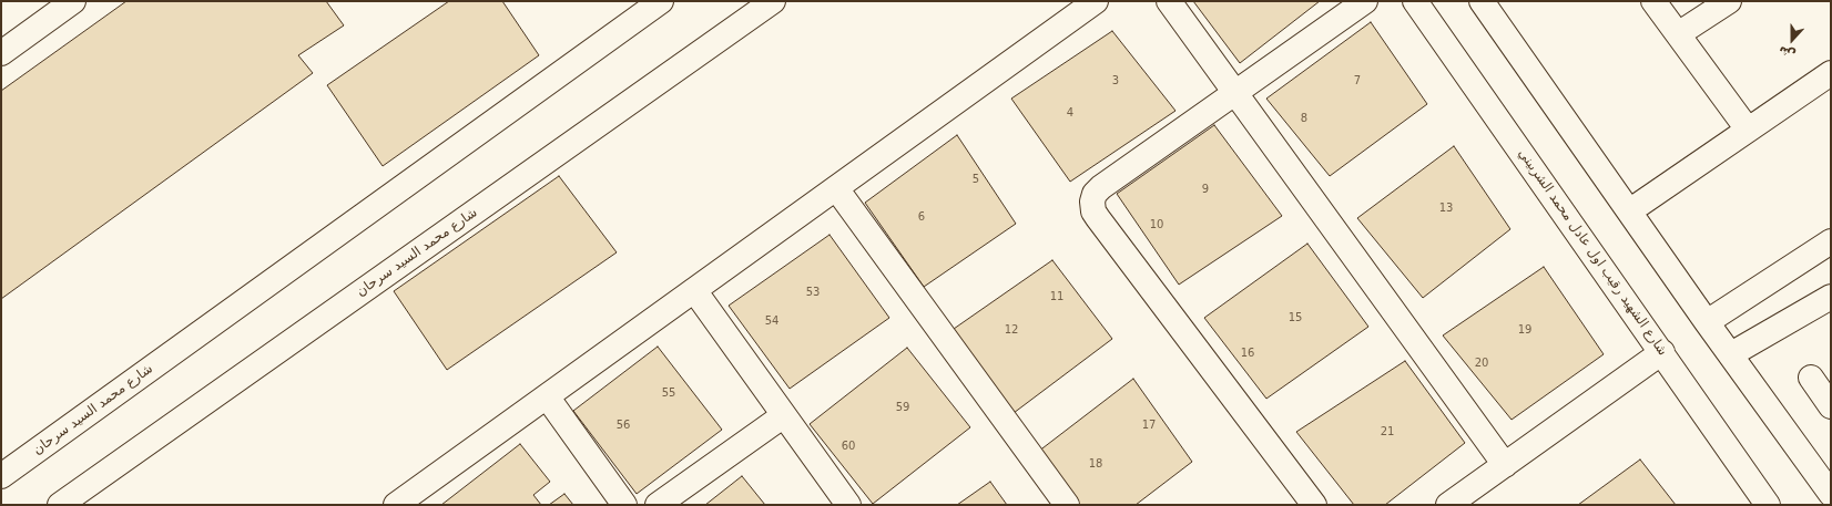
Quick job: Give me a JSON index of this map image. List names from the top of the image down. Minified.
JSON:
{"streets":{"street":["شارع محمد السيد سرحان","شارع الشهيد رقيب اول عادل محمد الشربيني"]},"house_numbers":["3","7","4","8","5","9","13","6","10","53","11","15","54","12","19","16","20","55","59","56","17","21","60","18"],"north":"bottom"}
